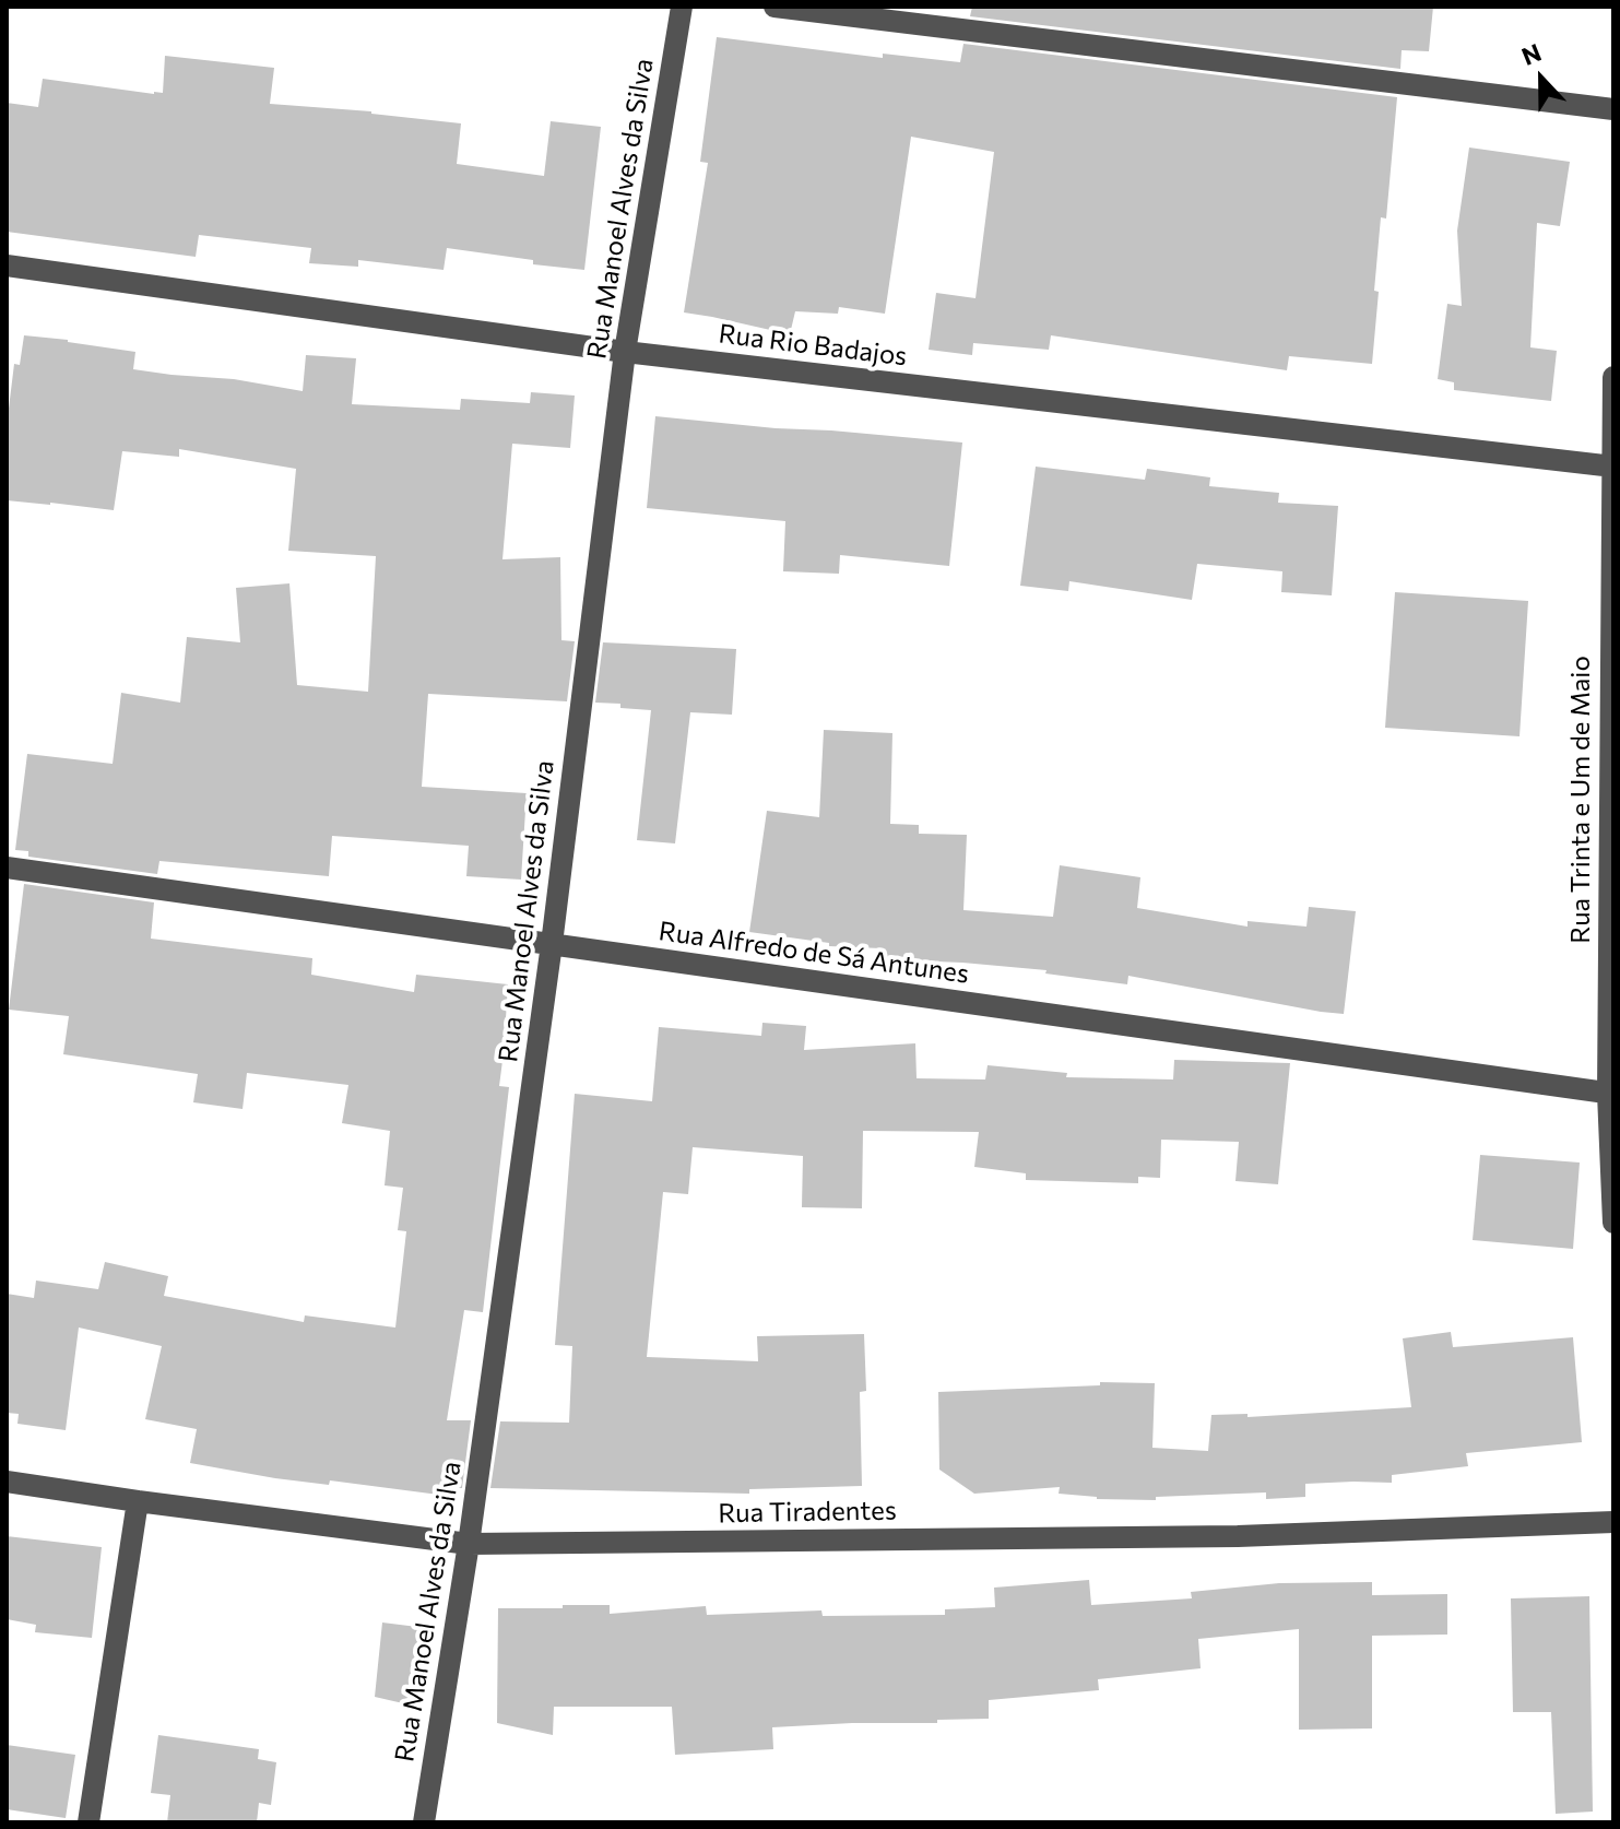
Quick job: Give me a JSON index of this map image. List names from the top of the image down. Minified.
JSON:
{"streets":{"street":["Rua Manoel Alves da Silva","Rua Rio Badajos","Rua Trinta e Um de Maio","Rua Alfredo de Sá Antunes","Rua Tiradentes"]},"crossings":[["Rua Manoel Alves da Silva","Rua Rio Badajos"],["Rua Manoel Alves da Silva","Rua Alfredo de Sá Antunes"],["Rua Manoel Alves da Silva","Rua Tiradentes"],["Rua Rio Badajos","Rua Trinta e Um de Maio"],["Rua Trinta e Um de Maio","Rua Alfredo de Sá Antunes"]],"north":"top"}
